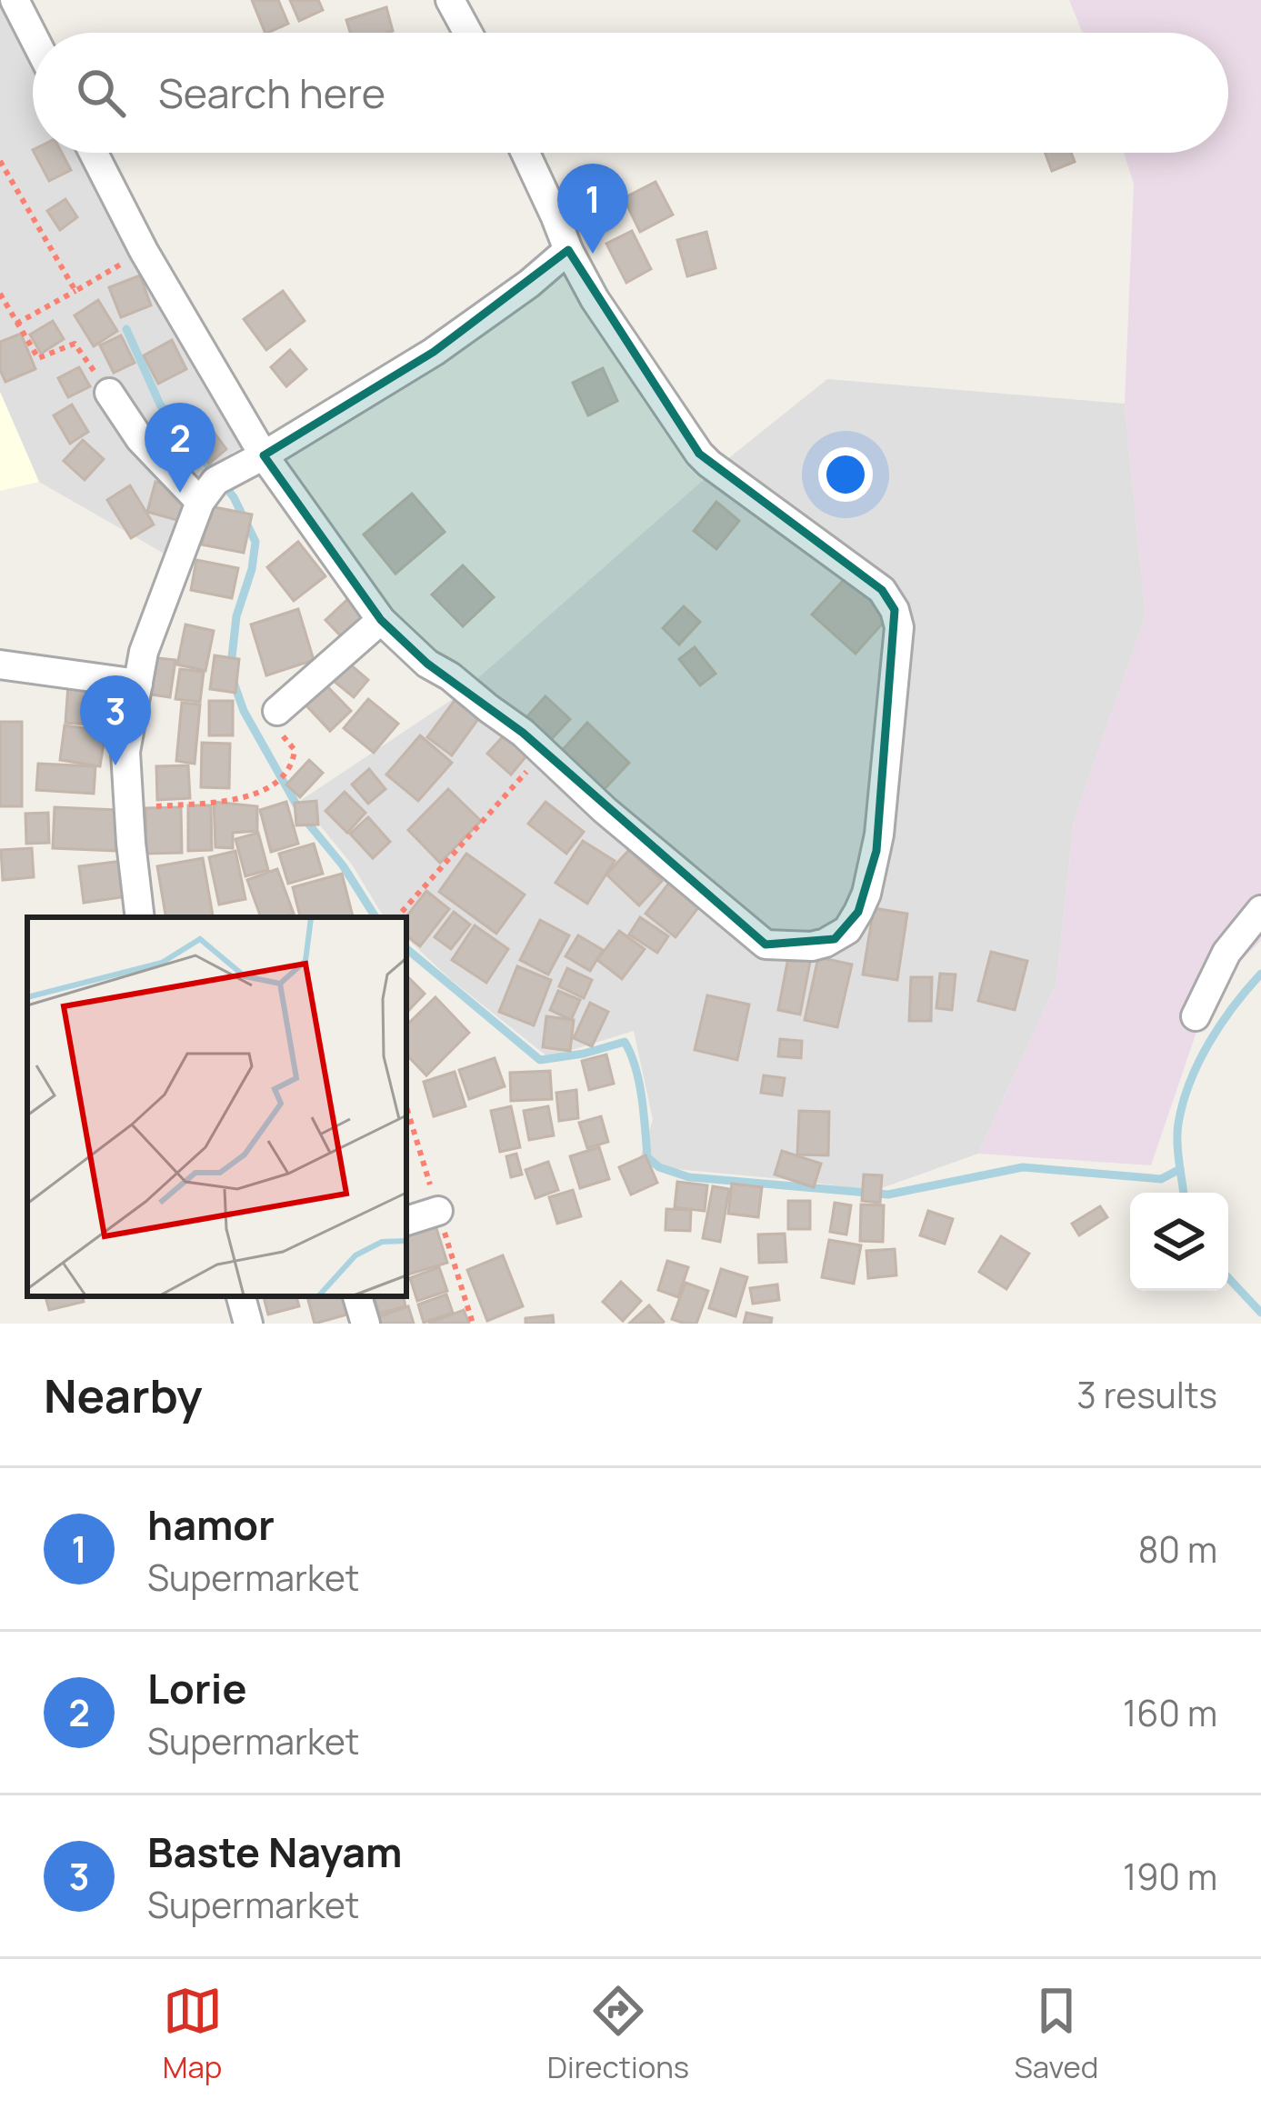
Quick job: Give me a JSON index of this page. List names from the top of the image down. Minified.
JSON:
{"page":{"search":"Search here","pins":["1","2","3"],"heading":["Nearby","3 results"],"list":[{"mark":"1","name":"hamor","note":"Supermarket","value":"80 m"},{"mark":"2","name":"Lorie","note":"Supermarket","value":"160 m"},{"mark":"3","name":"Baste Nayam","note":"Supermarket","value":"190 m"}],"nav":["Map","Directions","Saved"]}}
